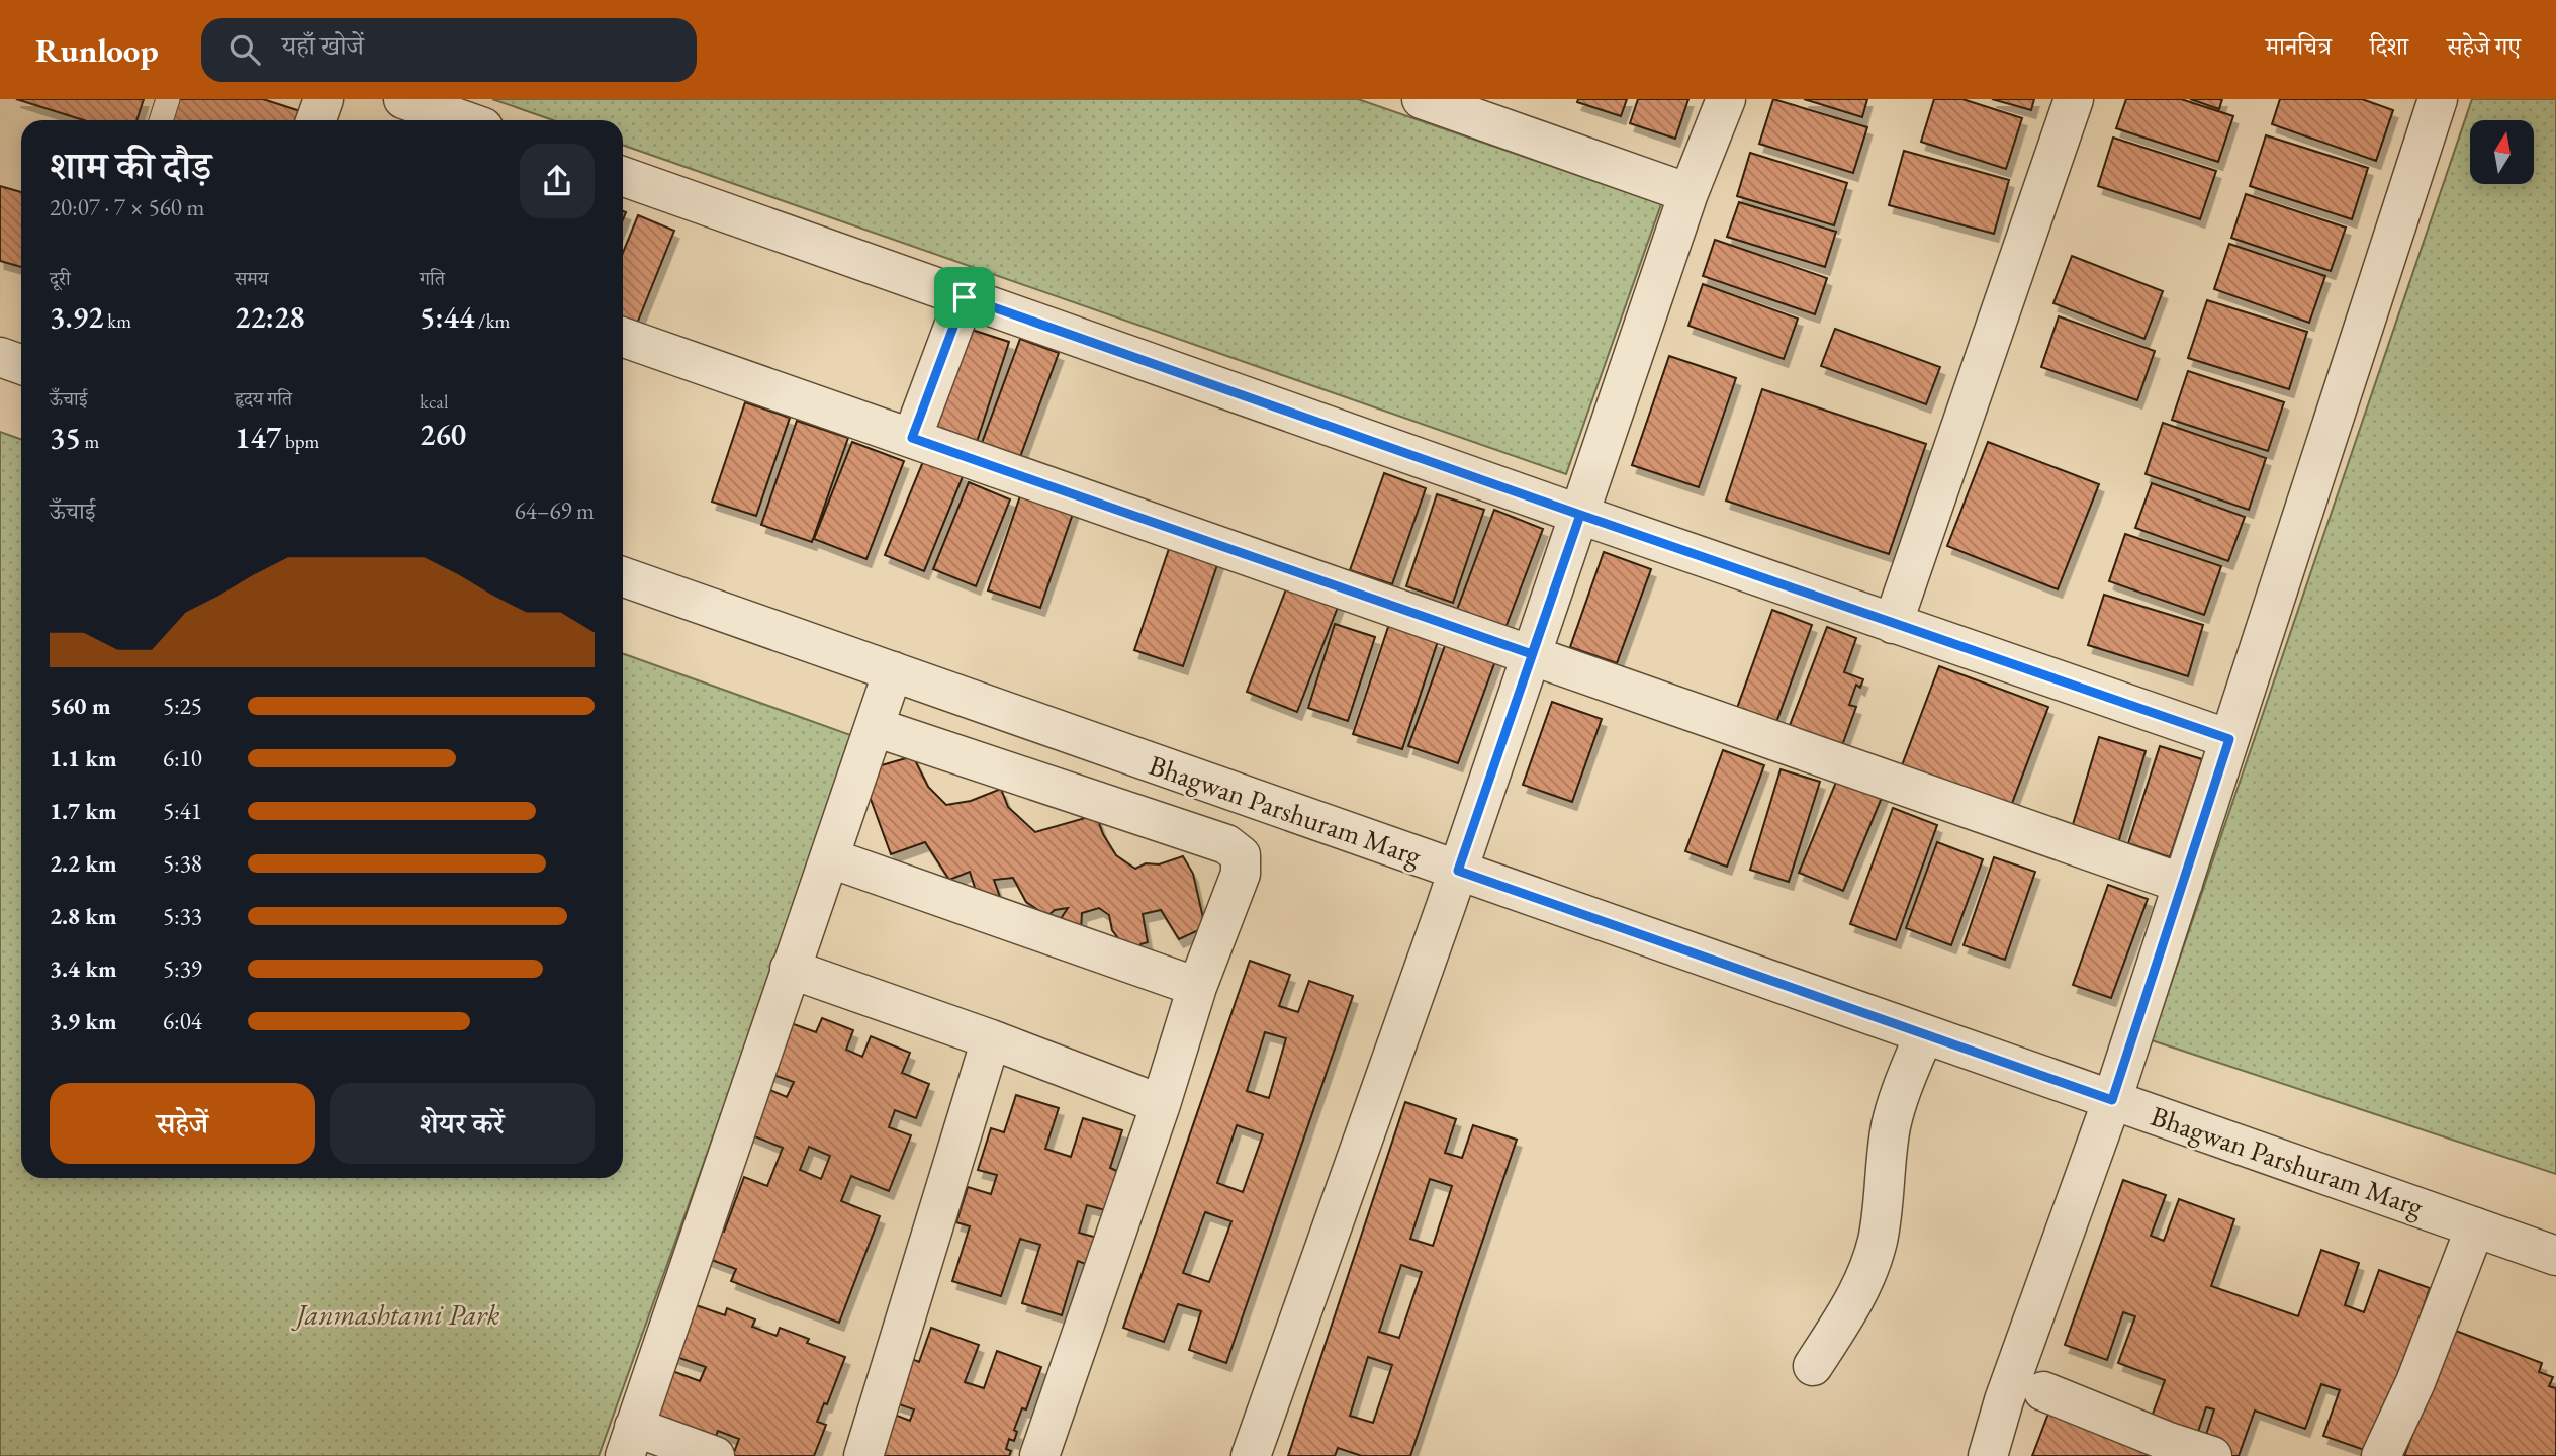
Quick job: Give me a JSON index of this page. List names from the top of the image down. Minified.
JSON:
{"streets":{"street":["Bhagwan Parshuram Marg"]},"parks":["Janmashtami Park"],"north":"top","page":{"header":"Runloop","search":"यहाँ खोजें","nav":["मानचित्र","दिशा","सहेजे गए"],"heading":["शाम की दौड़","20:07 · 7 × 560 m"],"stats":[["दूरी","3.92 km"],["समय","22:28"],["गति","5:44 /km"],["ऊँचाई","35 m"],["हृदय गति","147 bpm"],["kcal","260"]],"chart":["ऊँचाई","64–69 m"],"list":[{"name":"560 m","note":"5:25"},{"name":"1.1 km","note":"6:10"},{"name":"1.7 km","note":"5:41"},{"name":"2.2 km","note":"5:38"},{"name":"2.8 km","note":"5:33"},{"name":"3.4 km","note":"5:39"},{"name":"3.9 km","note":"6:04"}],"buttons":["सहेजें","शेयर करें"]}}
